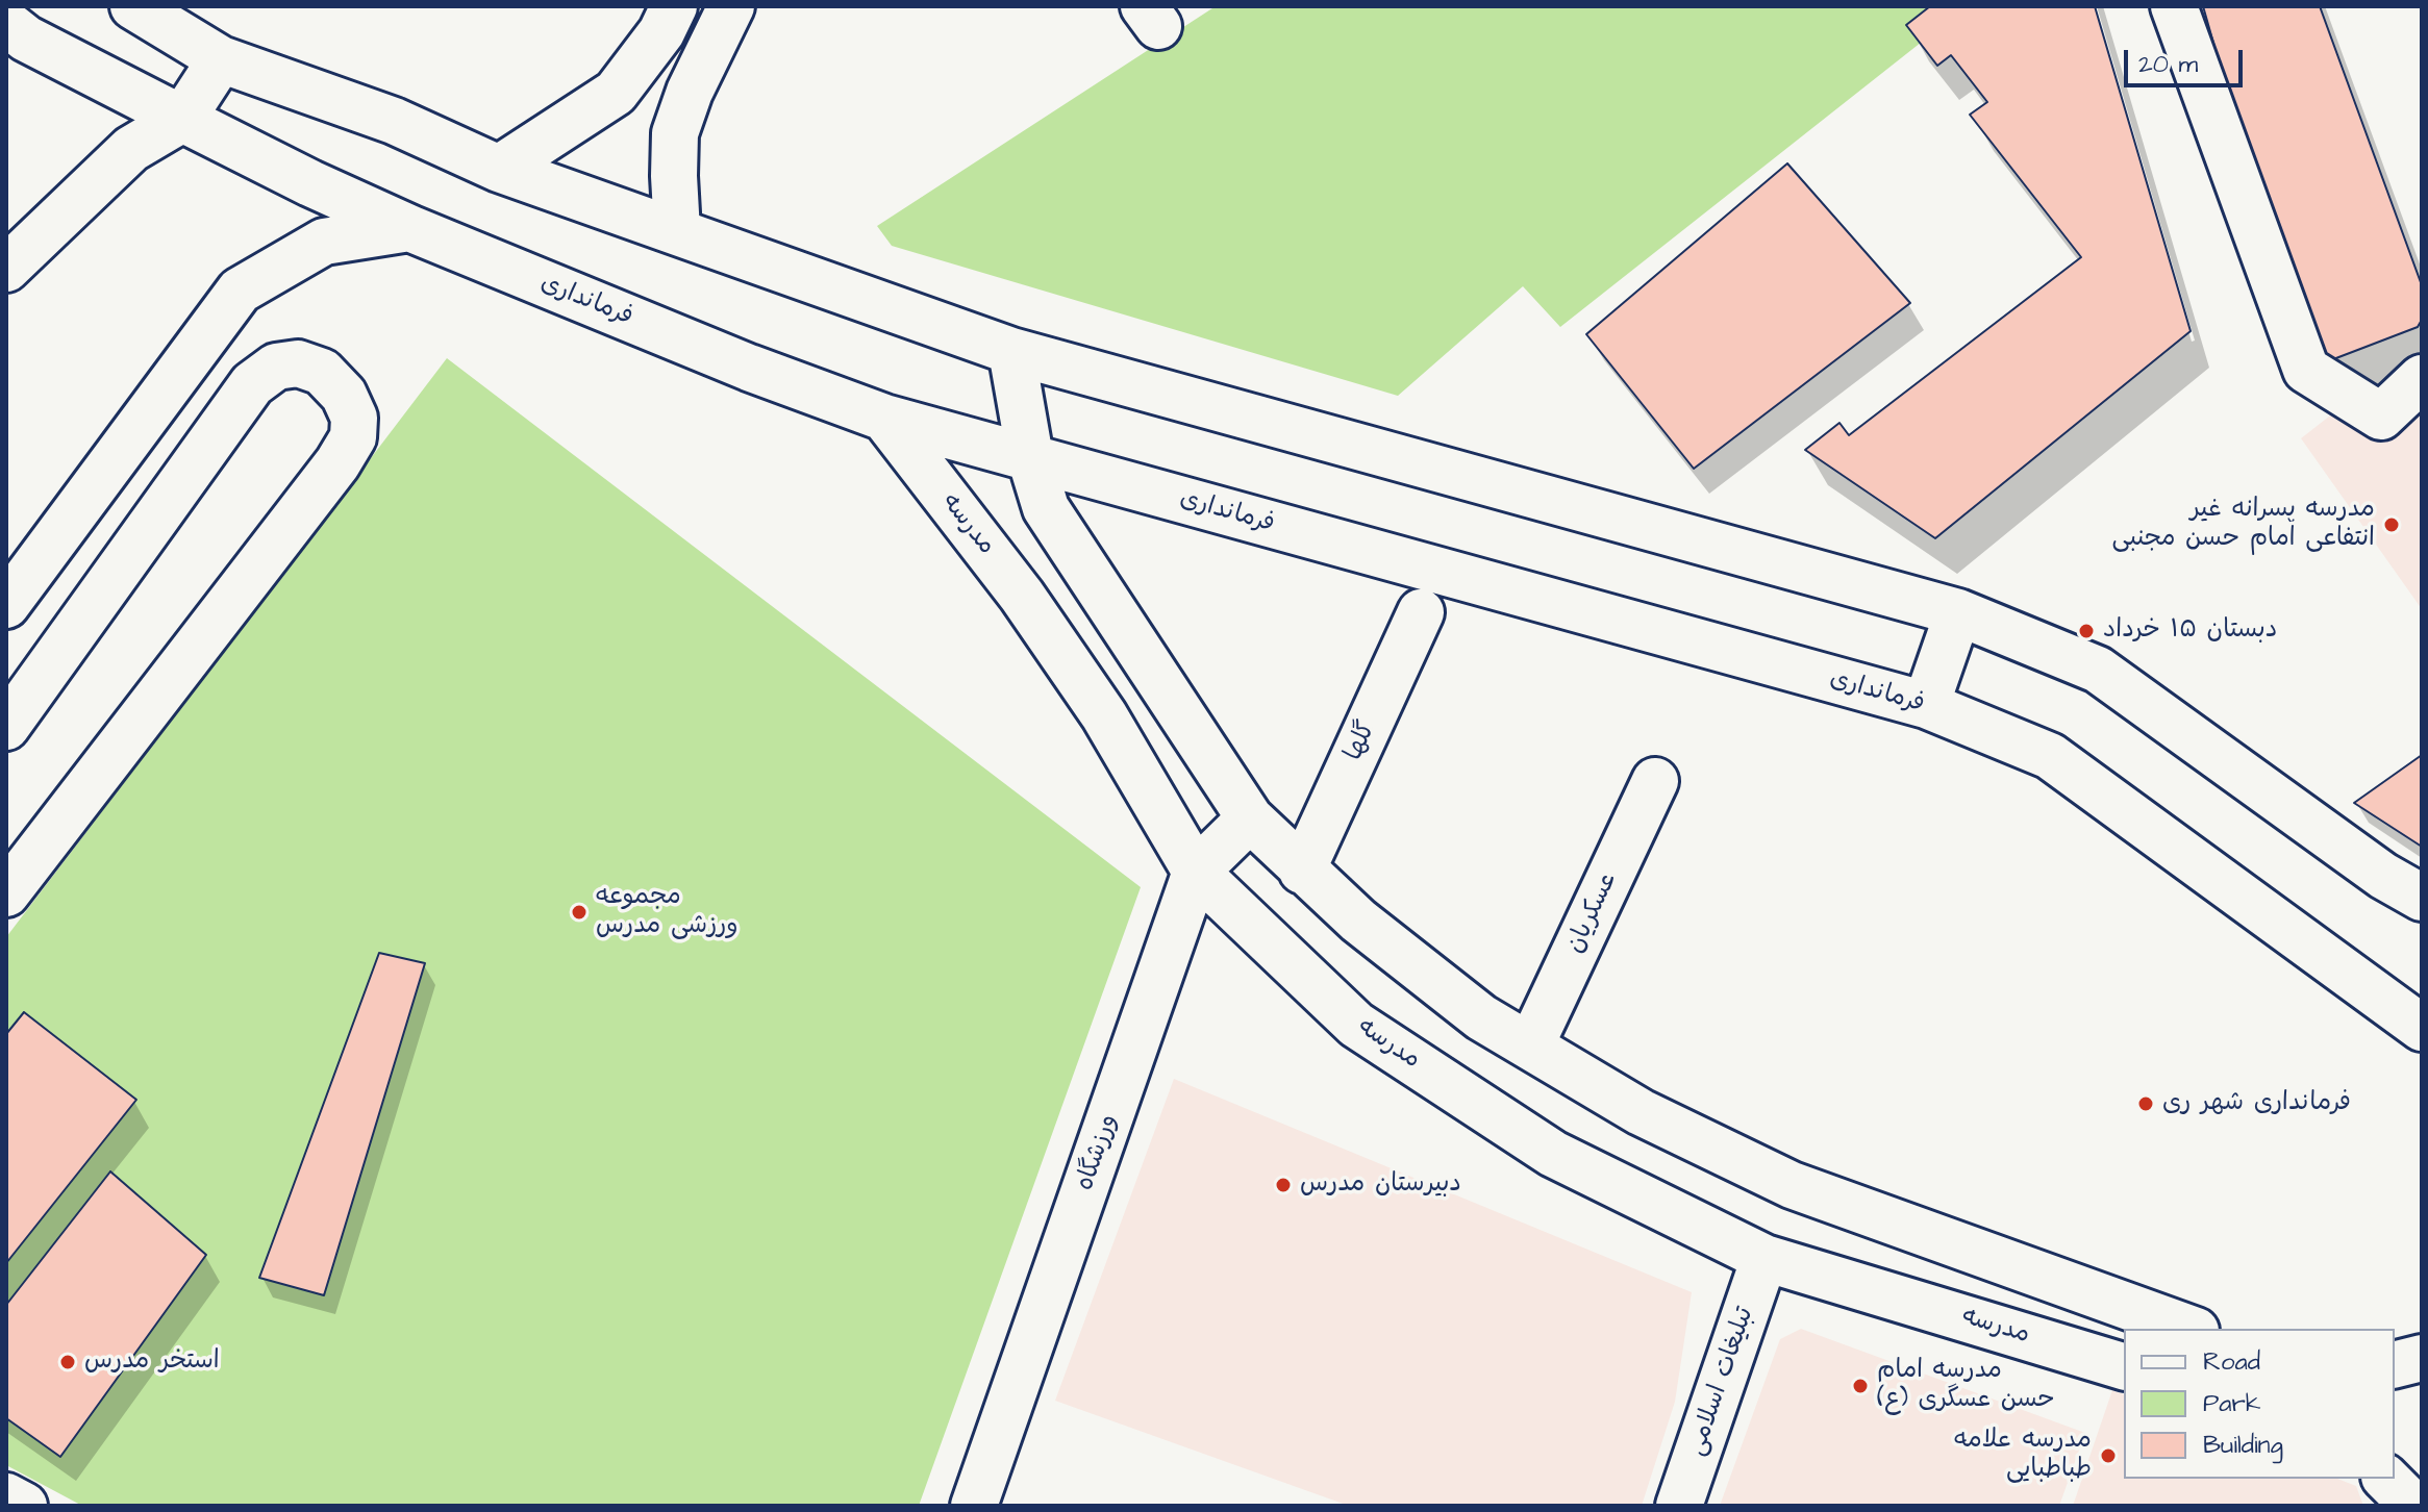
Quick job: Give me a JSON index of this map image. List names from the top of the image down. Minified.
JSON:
{"streets":{"street":["فرمانداری","مدرسه","گلها","عسکریان","ورزشگاه","تبلیغات اسلامی"]},"crossings":[["فرمانداری","مدرسه"],["مدرسه","ورزشگاه"],["مدرسه","تبلیغات اسلامی"]],"places":["مدرسه پسرانه غیر انتفاعی امام حسن مجنبی","دبستان ۱۵ خرداد","مجموعه ورزشی مدرس","فرمانداری شهر ری","دبیرستان مدرس","استخر مدرس","مدرسه امام حسن عسگری (ع)","مدرسه علامه طباطبایی"],"legend":["Road","Park","Building"],"scale_bar":"20 m"}
